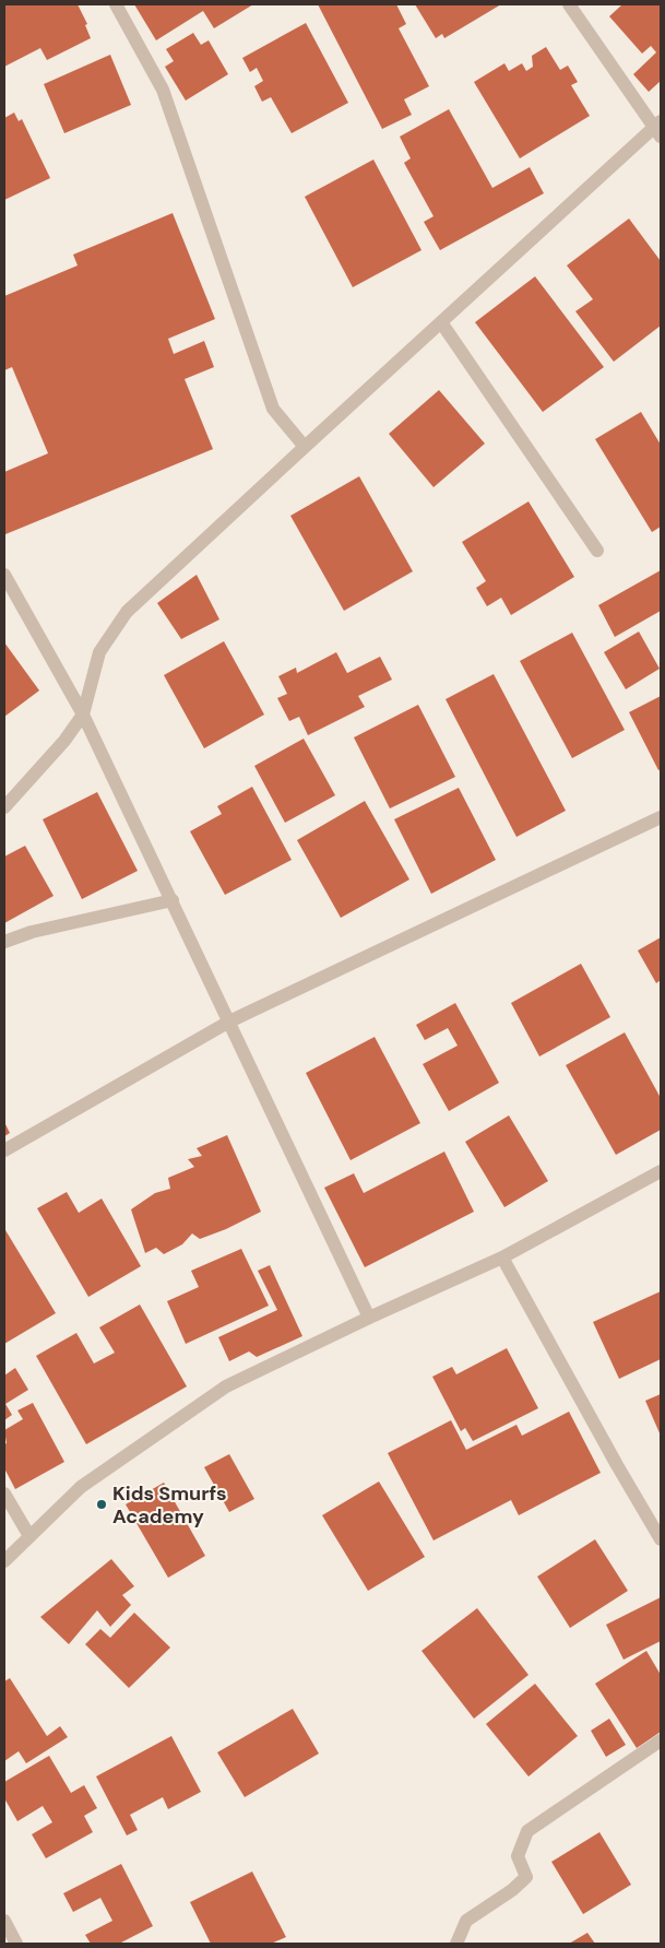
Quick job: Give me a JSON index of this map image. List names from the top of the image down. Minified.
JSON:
{"places":["Kids Smurfs Academy"]}
